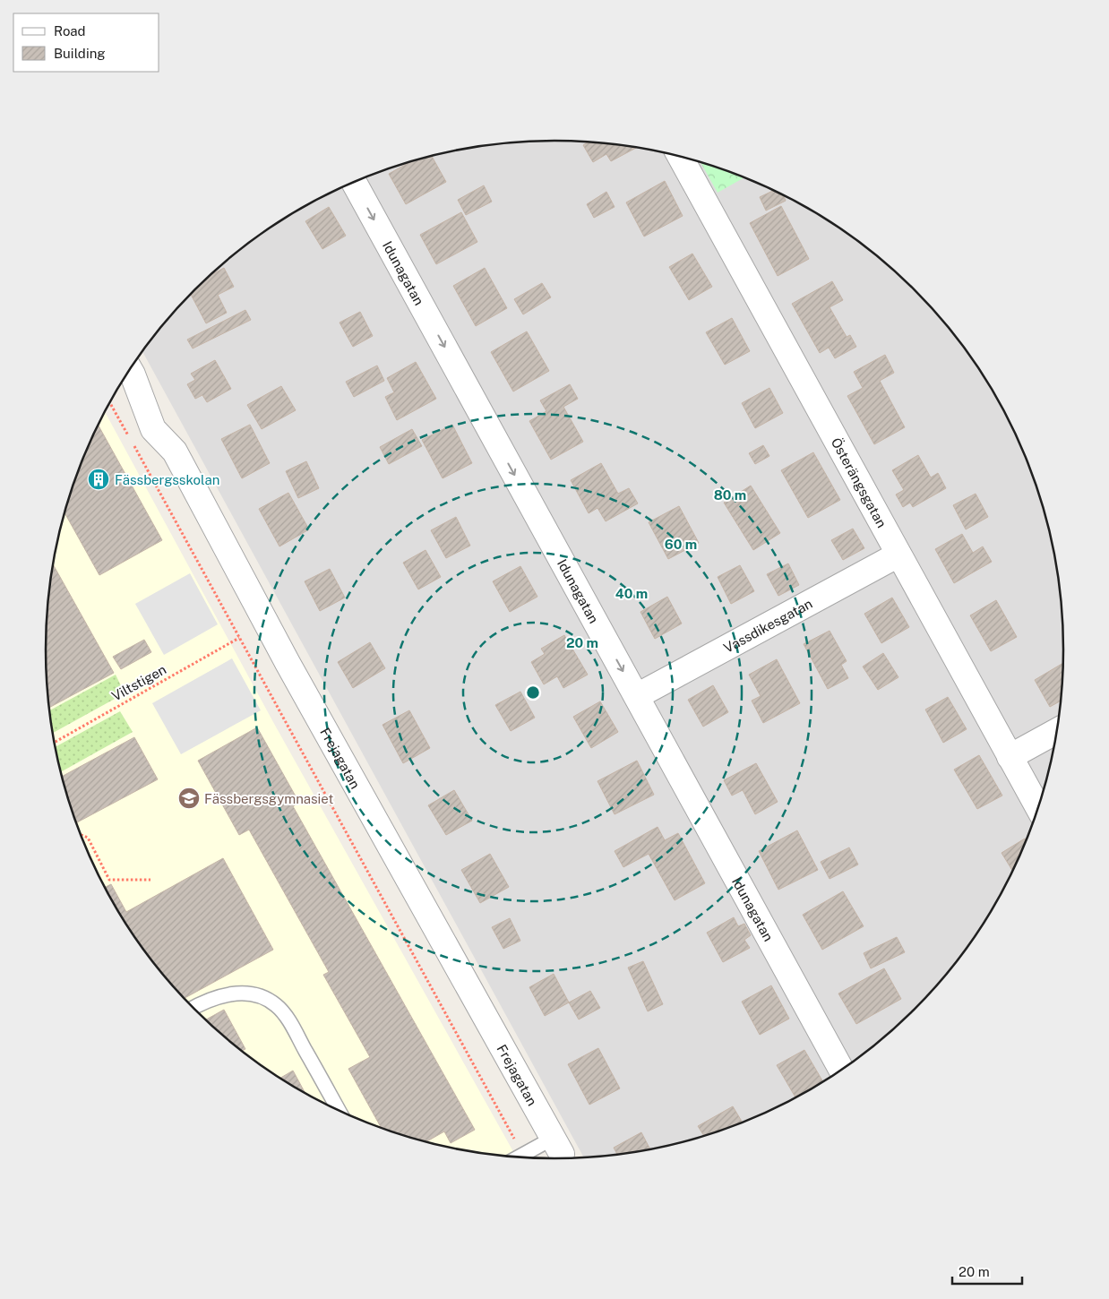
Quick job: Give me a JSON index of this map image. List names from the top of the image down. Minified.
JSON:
{"streets":{"street":["Idunagatan","Österängsgatan","Vassdikesgatan","Frejagatan"],"path":["Viltstigen"]},"crossings":[["Idunagatan","Vassdikesgatan"],["Österängsgatan","Vassdikesgatan"]],"one_way":["Idunagatan"],"places":{"building":["Fässbergsskolan"],"school or university":["Fässbergsgymnasiet"]},"legend":["Road","Building"],"scale_bar":"20 m","rings":["80 m","60 m","40 m","20 m"]}
